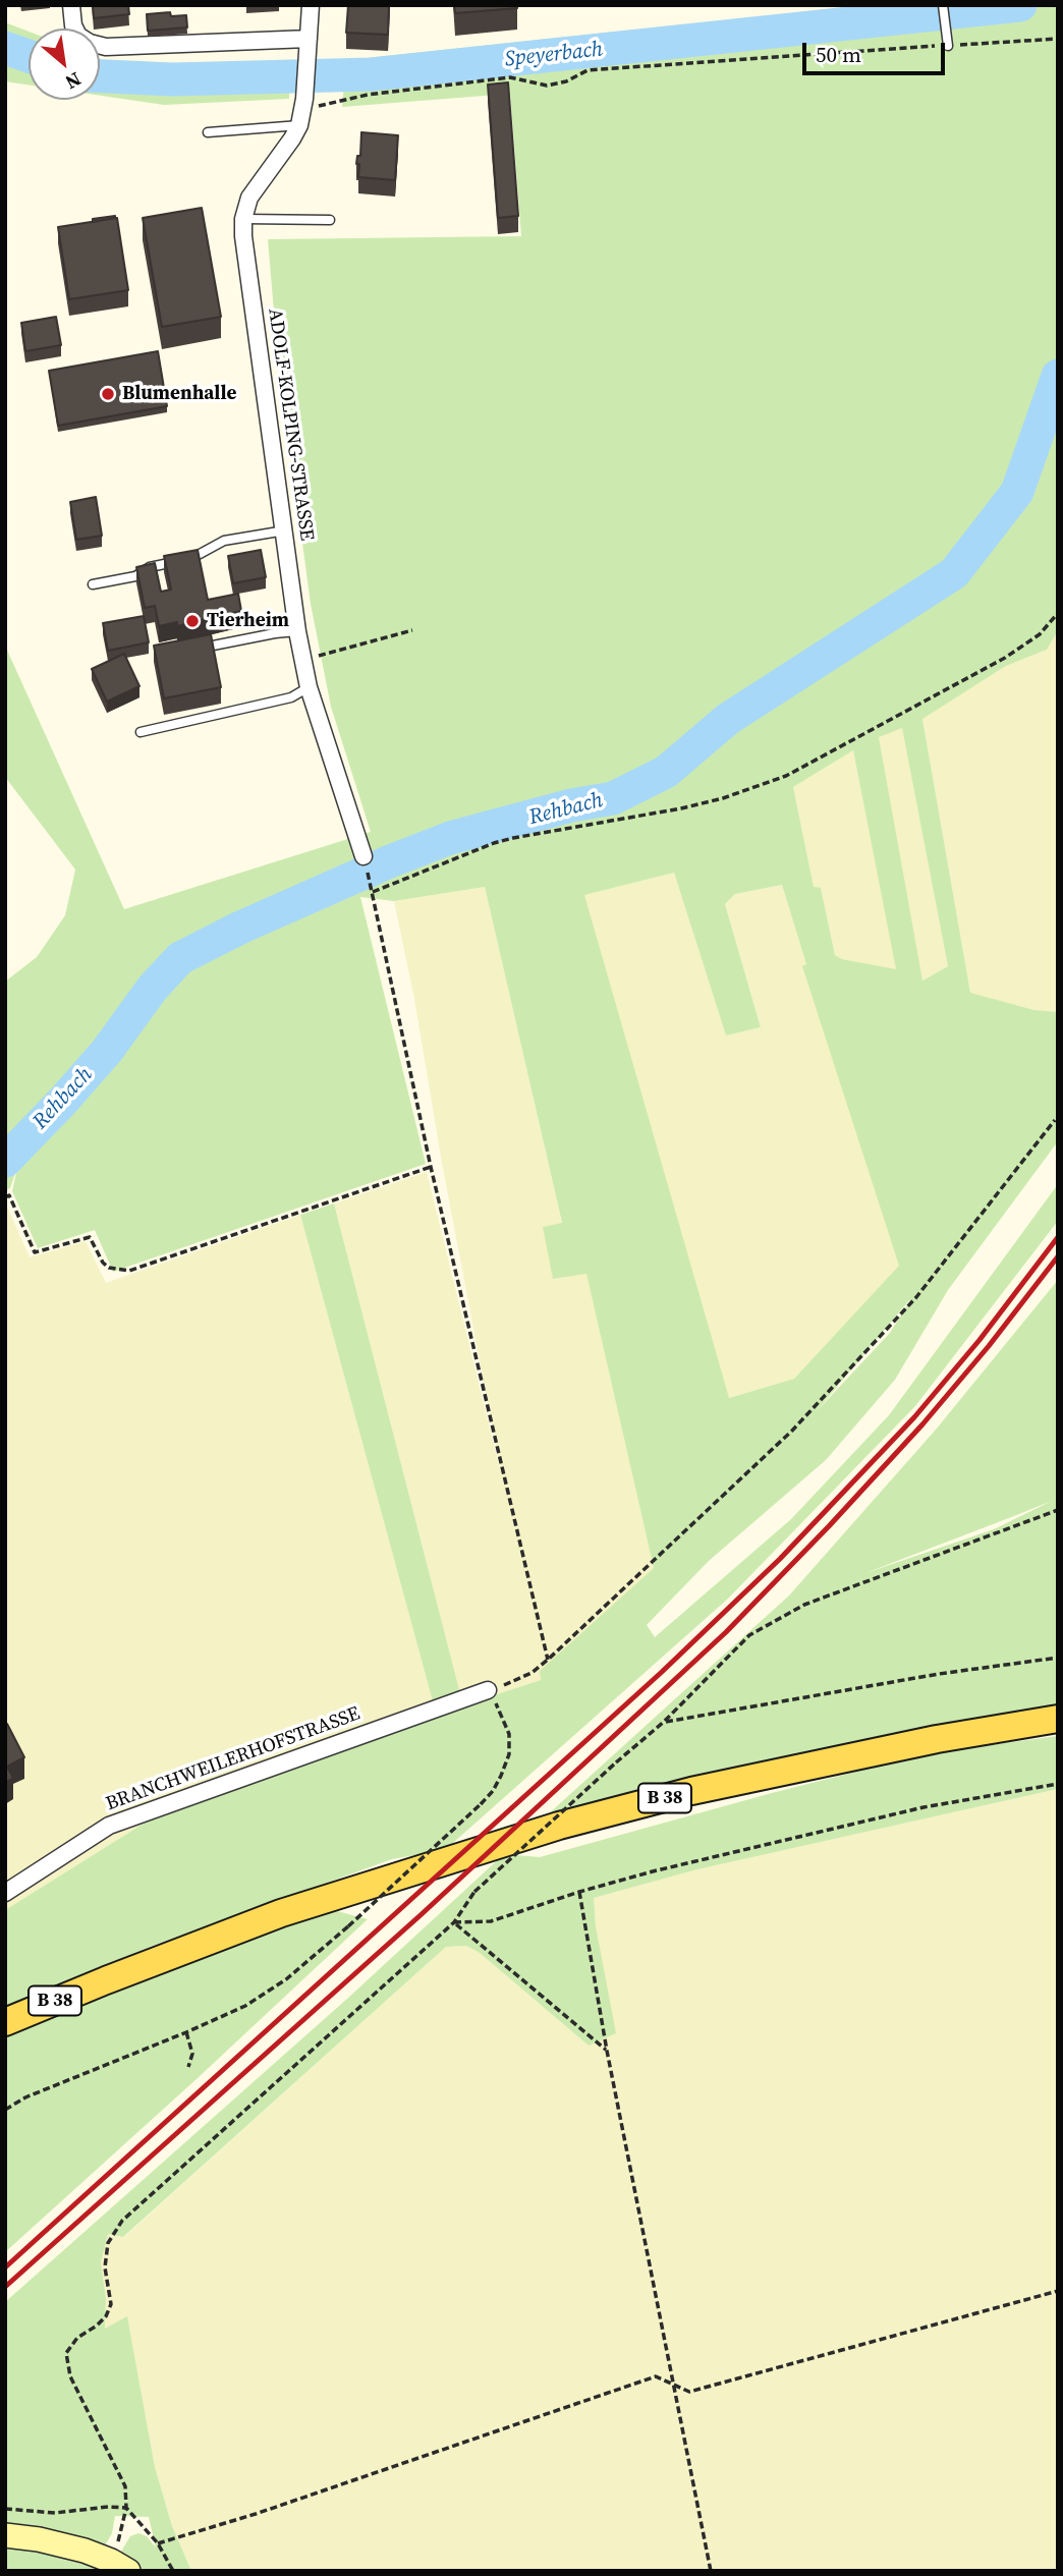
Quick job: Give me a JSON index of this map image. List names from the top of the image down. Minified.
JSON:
{"streets":{"main road":["B 38"],"street":["ADOLF-KOLPING-STRASSE","BRANCHWEILERHOFSTRASSE"]},"water":["Speyerbach","Rehbach"],"places":["Blumenhalle","Tierheim"],"scale_bar":"50 m","north":"bottom right"}
